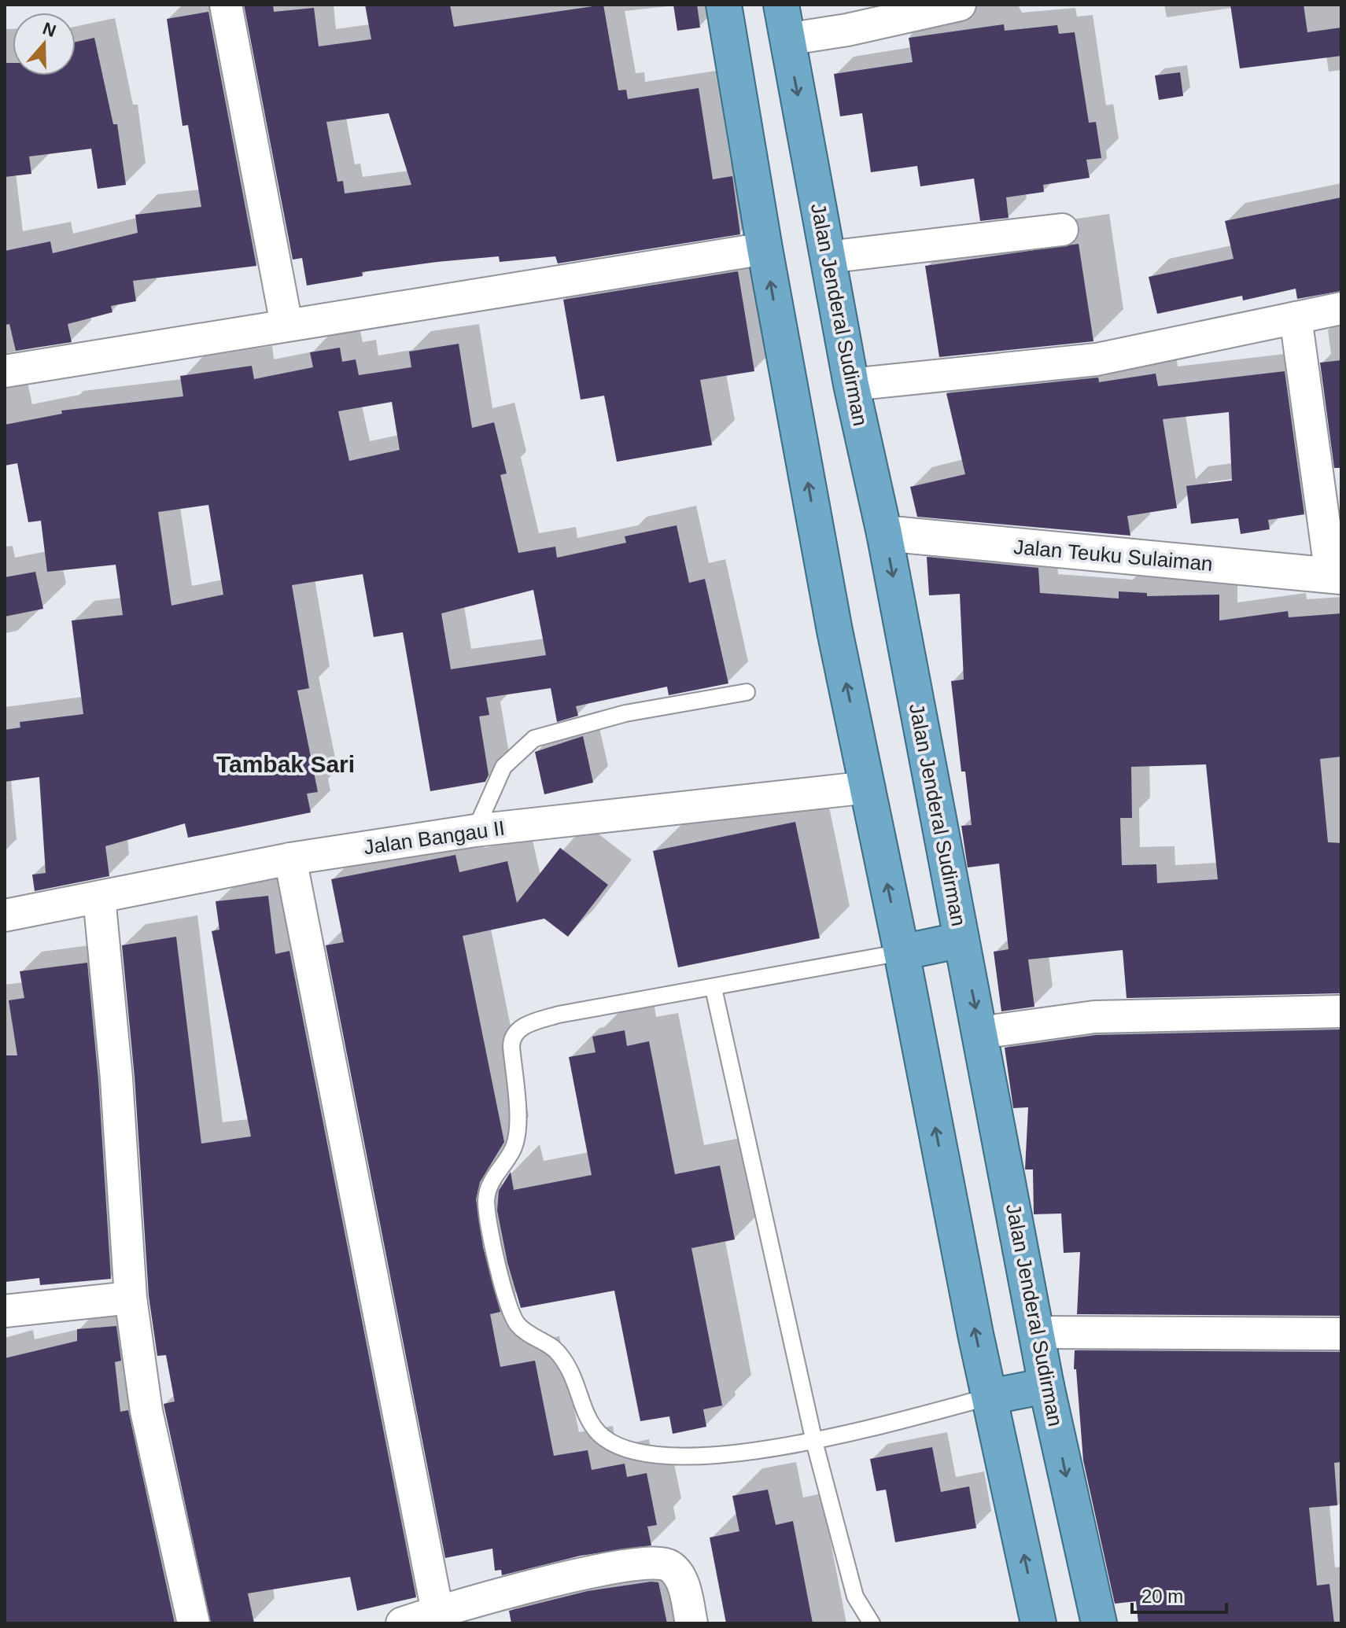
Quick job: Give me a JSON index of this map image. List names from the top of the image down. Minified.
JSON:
{"streets":{"highway":["Jalan Jenderal Sudirman"],"street":["Jalan Teuku Sulaiman","Jalan Bangau II"]},"crossings":[["Jalan Jenderal Sudirman","Jalan Teuku Sulaiman"]],"districts":["Tambak Sari"],"scale_bar":"20 m","north":"top"}
